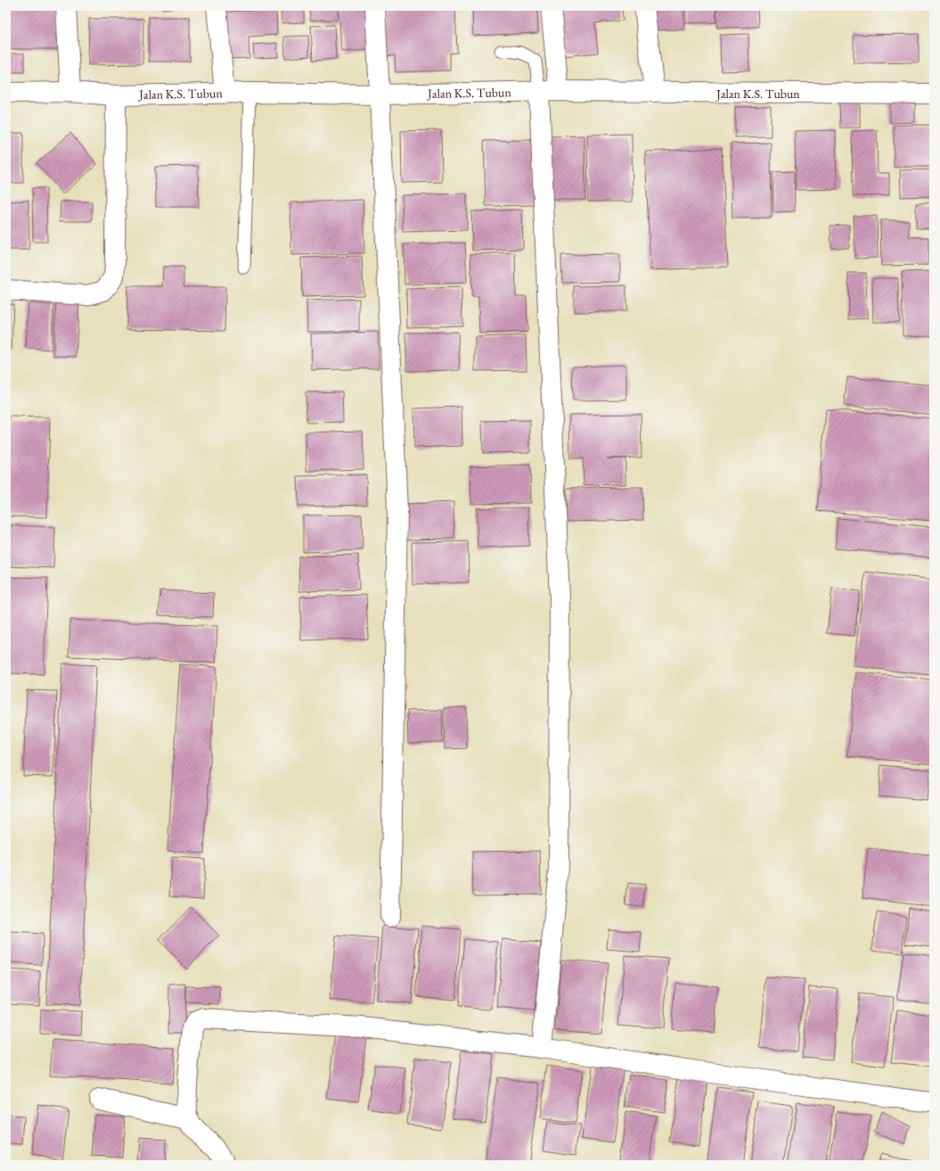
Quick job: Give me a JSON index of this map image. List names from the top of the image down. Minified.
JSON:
{"streets":{"street":["Jalan K.S. Tubun"]}}
